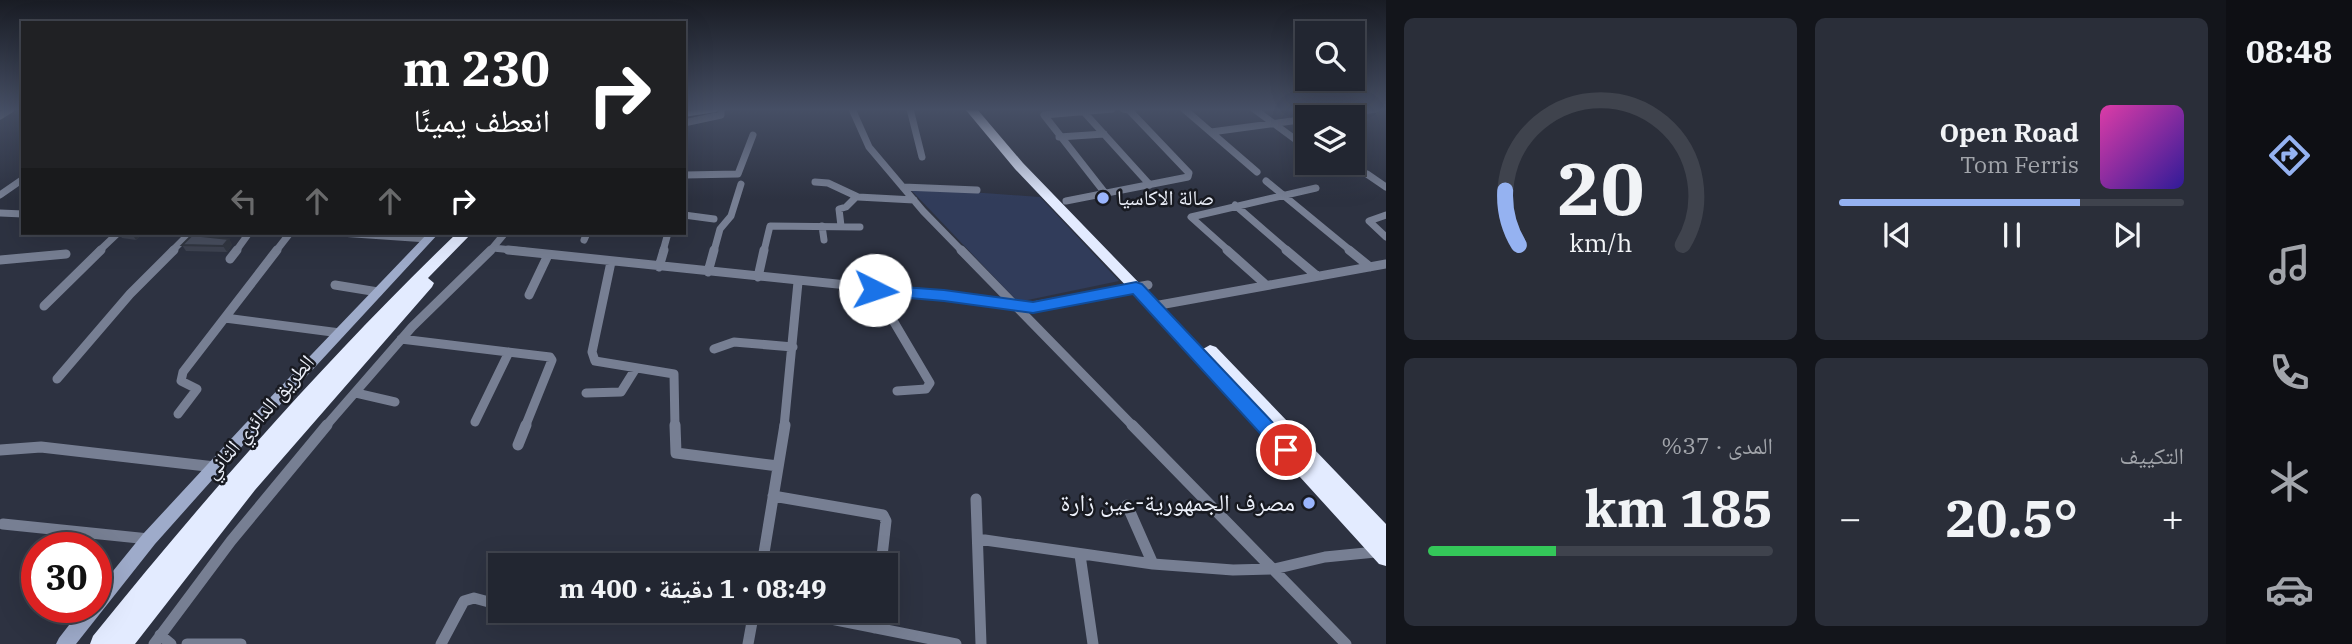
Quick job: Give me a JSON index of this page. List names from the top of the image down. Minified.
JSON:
{"streets":{"highway":["الطريق الدائري الثاني"]},"places":["صالة الاكاسيا","مصرف الجمهورية-عين زارة"],"page":{"tabs":"08:48","turn":["230 m","انعطف يمينًا"],"song":["Open Road","Tom Ferris"],"tile":["التكييف",["المدى · 37%","185 km"]],"heat":["−","20.5°","+"],"limit":"30","trip":"08:49 · 1 دقيقة · 400 m","gauge":["20","km/h"]}}
